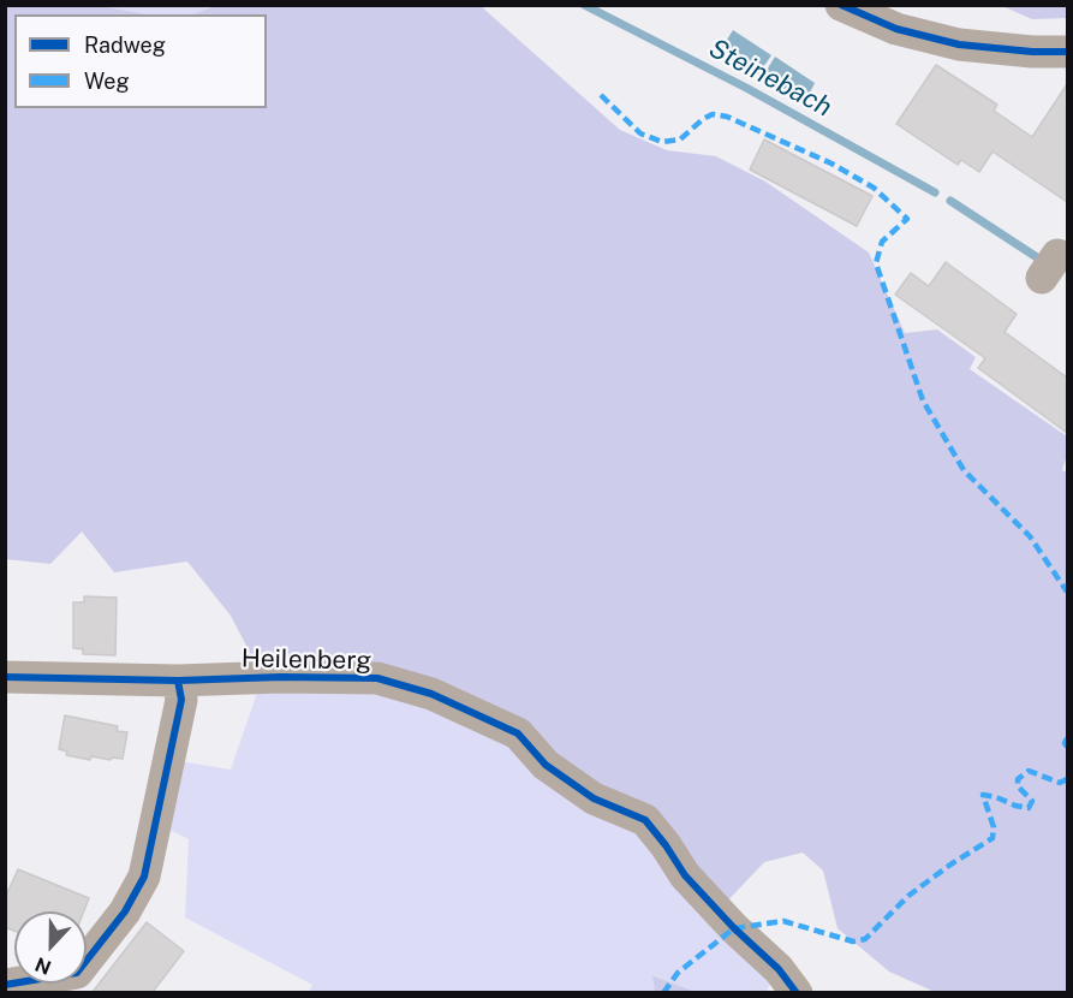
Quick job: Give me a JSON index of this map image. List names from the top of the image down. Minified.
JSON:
{"streets":{"street":["Heilenberg"]},"water":["Steinebach"],"legend":["Radweg","Weg"],"north":"bottom"}
